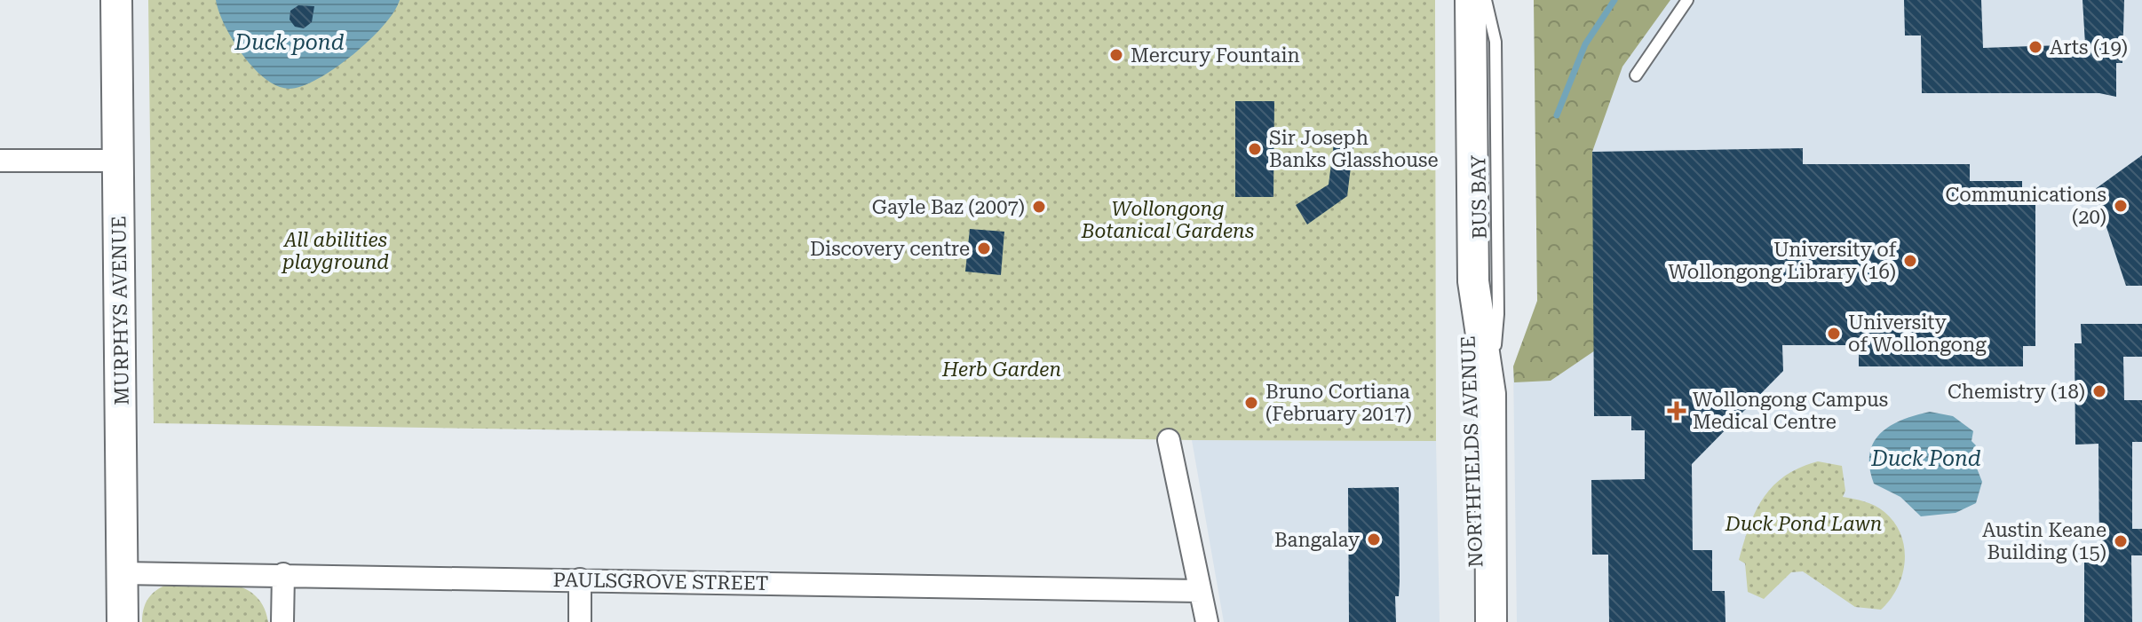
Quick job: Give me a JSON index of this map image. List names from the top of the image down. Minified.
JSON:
{"streets":{"main road":["MURPHYS AVENUE","NORTHFIELDS AVENUE"],"street":["PAULSGROVE STREET"],"lane":["BUS BAY"]},"crossings":[["BUS BAY","NORTHFIELDS AVENUE"],["MURPHYS AVENUE","PAULSGROVE STREET"]],"water":["Duck pond","Duck Pond"],"parks":["Wollongong Botanical Gardens","All abilities playground","Herb Garden","Duck Pond Lawn"],"places":{"other":["Arts (19)","Mercury Fountain","Sir Joseph Banks Glasshouse","Communications (20)","Gayle Baz (2007)","Discovery centre","University of Wollongong Library (16)","University of Wollongong","Chemistry (18)","Bruno Cortiana (February 2017)","Bangalay","Austin Keane Building (15)"],"health":["Wollongong Campus Medical Centre"]}}
